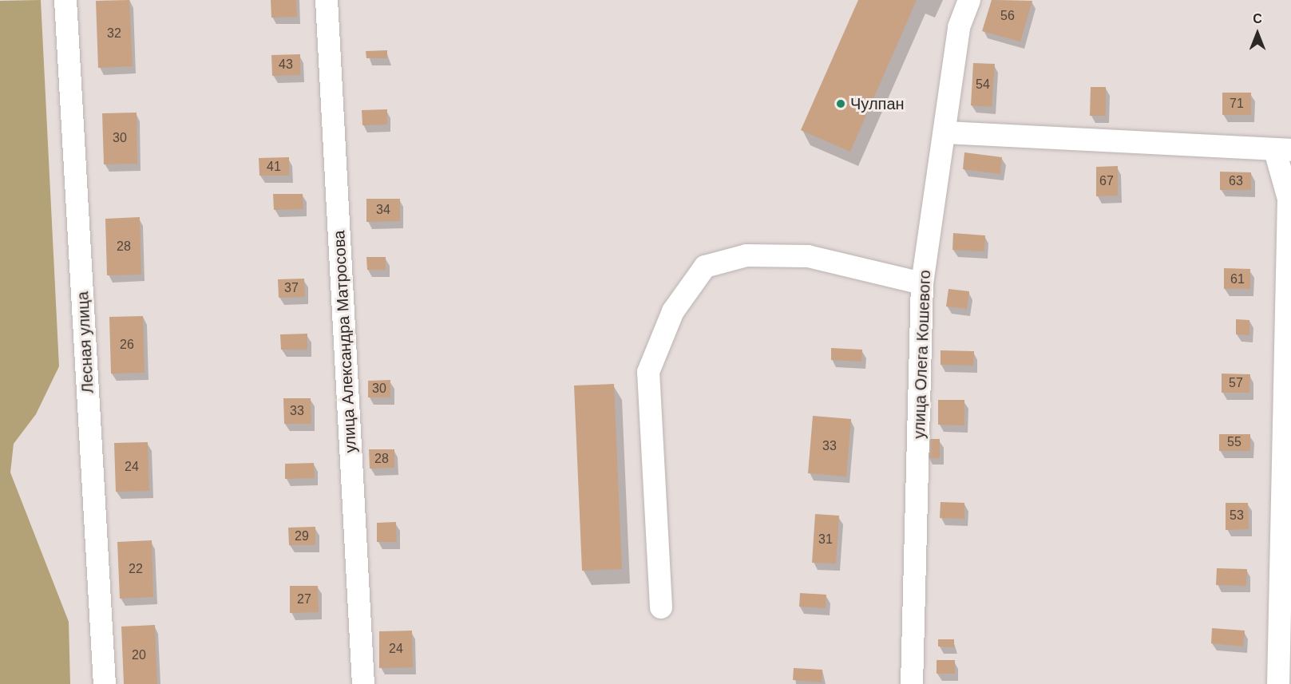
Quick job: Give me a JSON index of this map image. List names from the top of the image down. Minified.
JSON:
{"streets":{"street":["улица Александра Матросова","Лесная улица","улица Олега Кошевого"]},"places":["Чулпан"],"house_numbers":["56","32","43","54","71","30","41","67","63","34","28","61","37","26","57","30","33","55","33","28","24","53","29","31","22","27","24","20"],"north":"top"}
